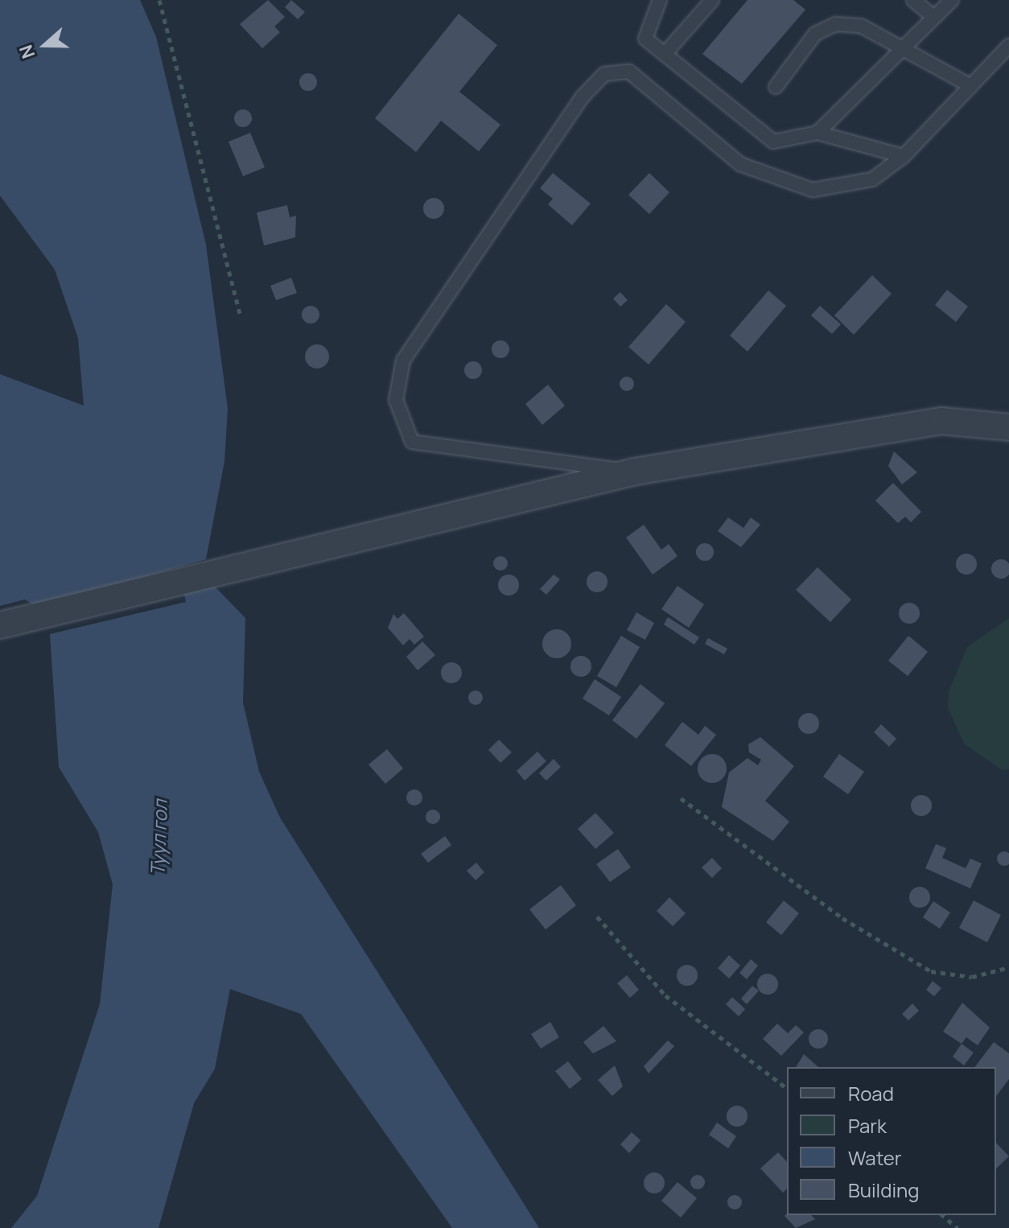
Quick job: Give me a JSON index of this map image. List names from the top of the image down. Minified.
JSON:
{"water":["Туул гол"],"legend":["Road","Park","Water","Building"],"north":"left"}
